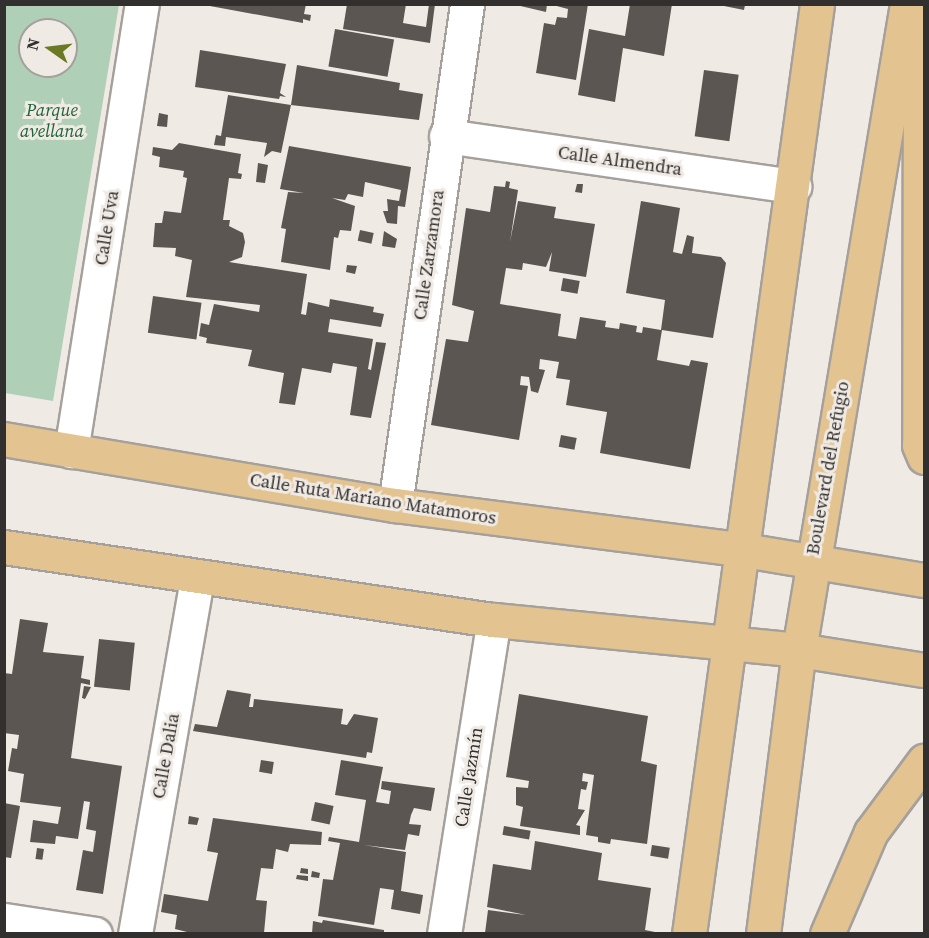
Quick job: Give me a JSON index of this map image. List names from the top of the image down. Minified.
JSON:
{"streets":{"main road":["Boulevard del Refugio","Calle Ruta Mariano Matamoros"],"street":["Calle Almendra","Calle Uva","Calle Zarzamora","Calle Dalia","Calle Jazmín"]},"crossings":[["Calle Almendra","Calle Zarzamora"],["Calle Uva","Calle Ruta Mariano Matamoros"],["Calle Zarzamora","Calle Ruta Mariano Matamoros"],["Boulevard del Refugio","Calle Ruta Mariano Matamoros"]],"parks":["Parque avellana"],"north":"left"}
